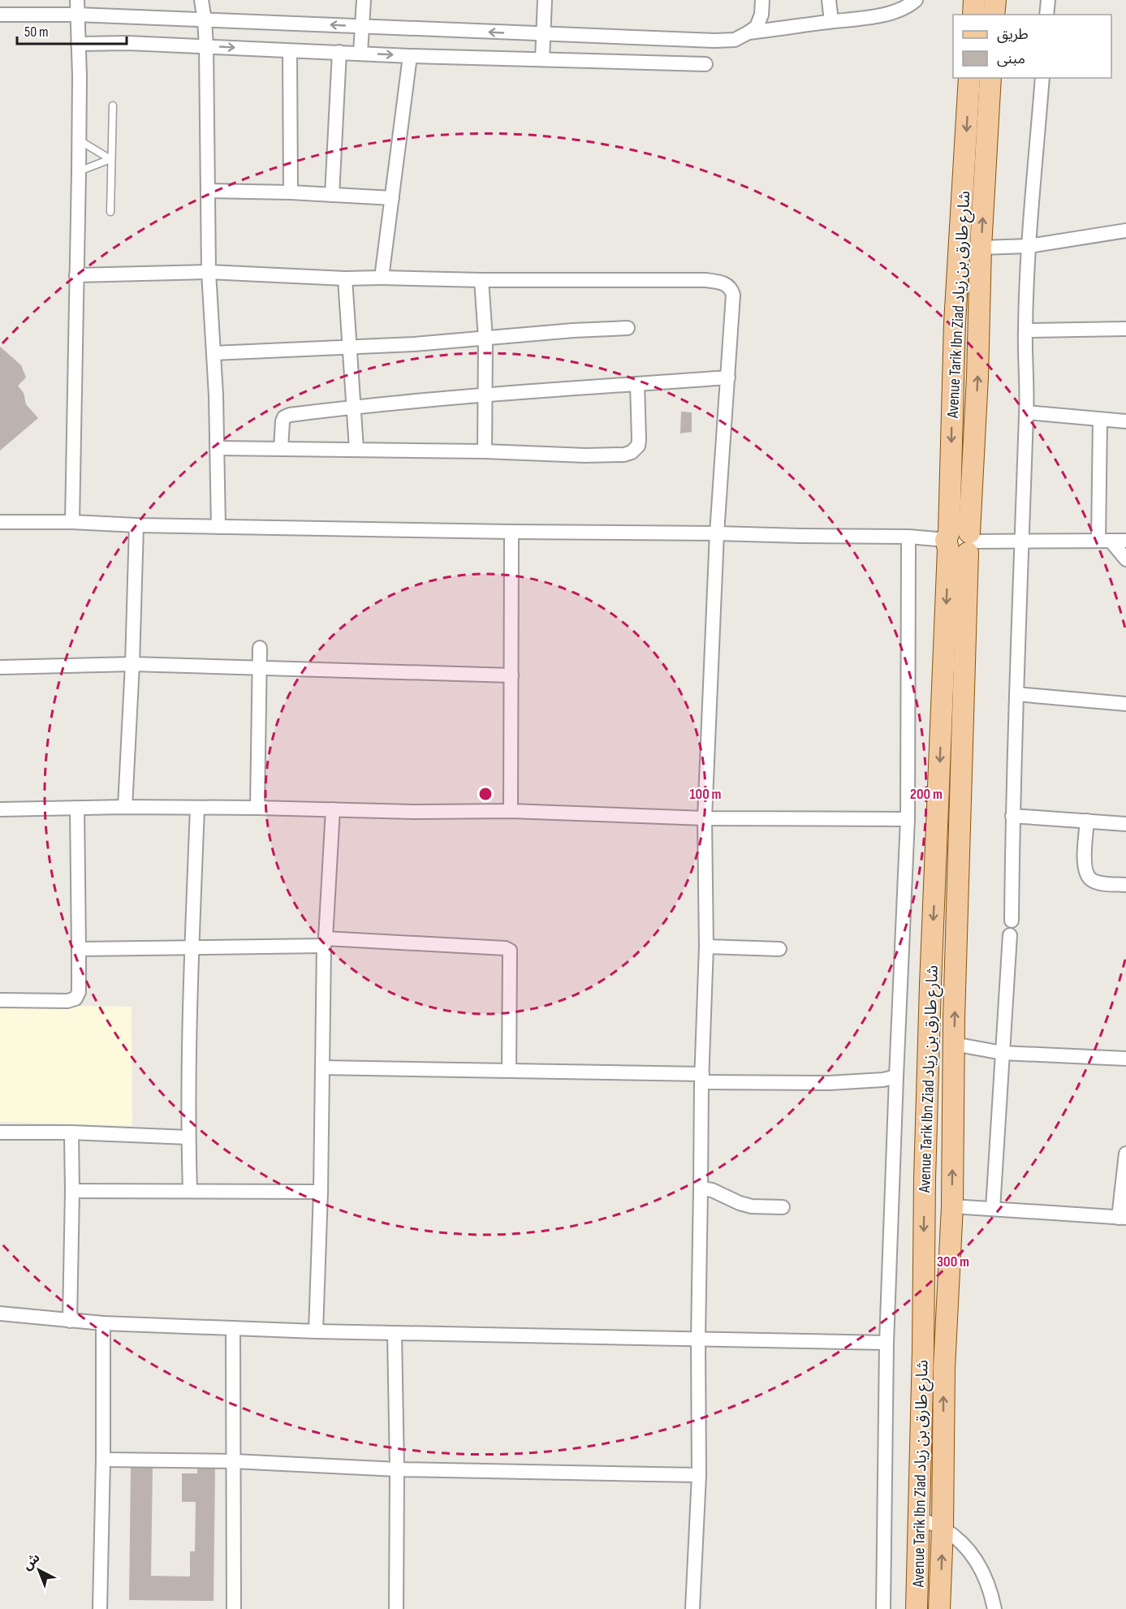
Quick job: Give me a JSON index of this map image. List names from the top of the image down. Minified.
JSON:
{"streets":{"main road":["Avenue Tarik Ibn Ziad شارع طارق بن زياد"]},"legend":["طريق","مبنى"],"scale_bar":"50 m","north":"top left","rings":["100 m","200 m","300 m"]}
